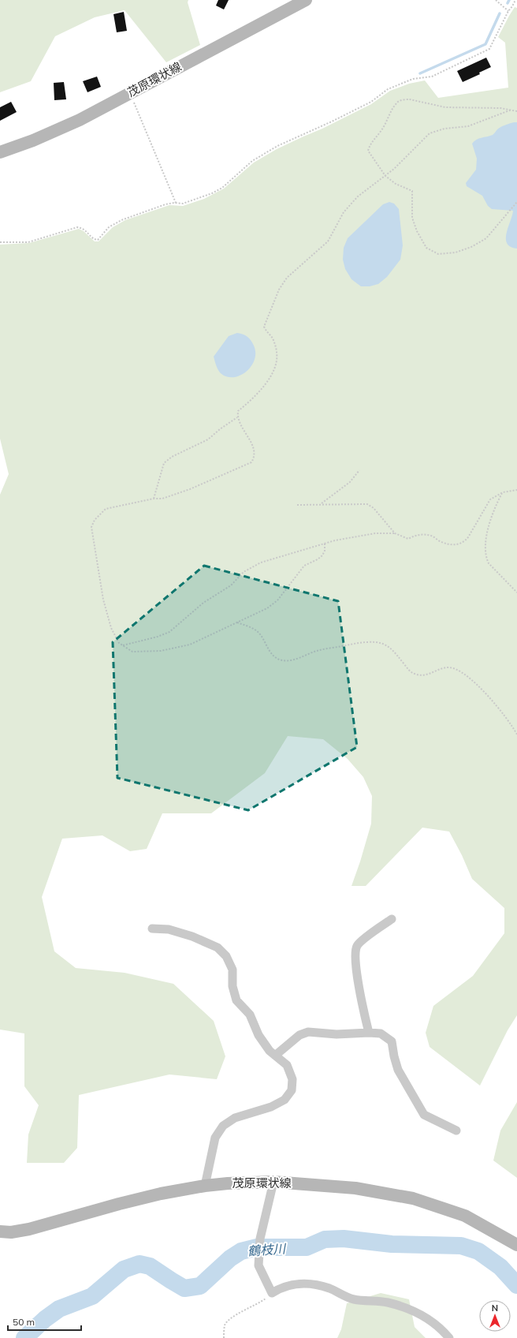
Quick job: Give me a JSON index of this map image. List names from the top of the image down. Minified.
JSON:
{"streets":{"main road":["茂原環状線"]},"water":["鶴枝川"],"scale_bar":"50 m","north":"top"}
